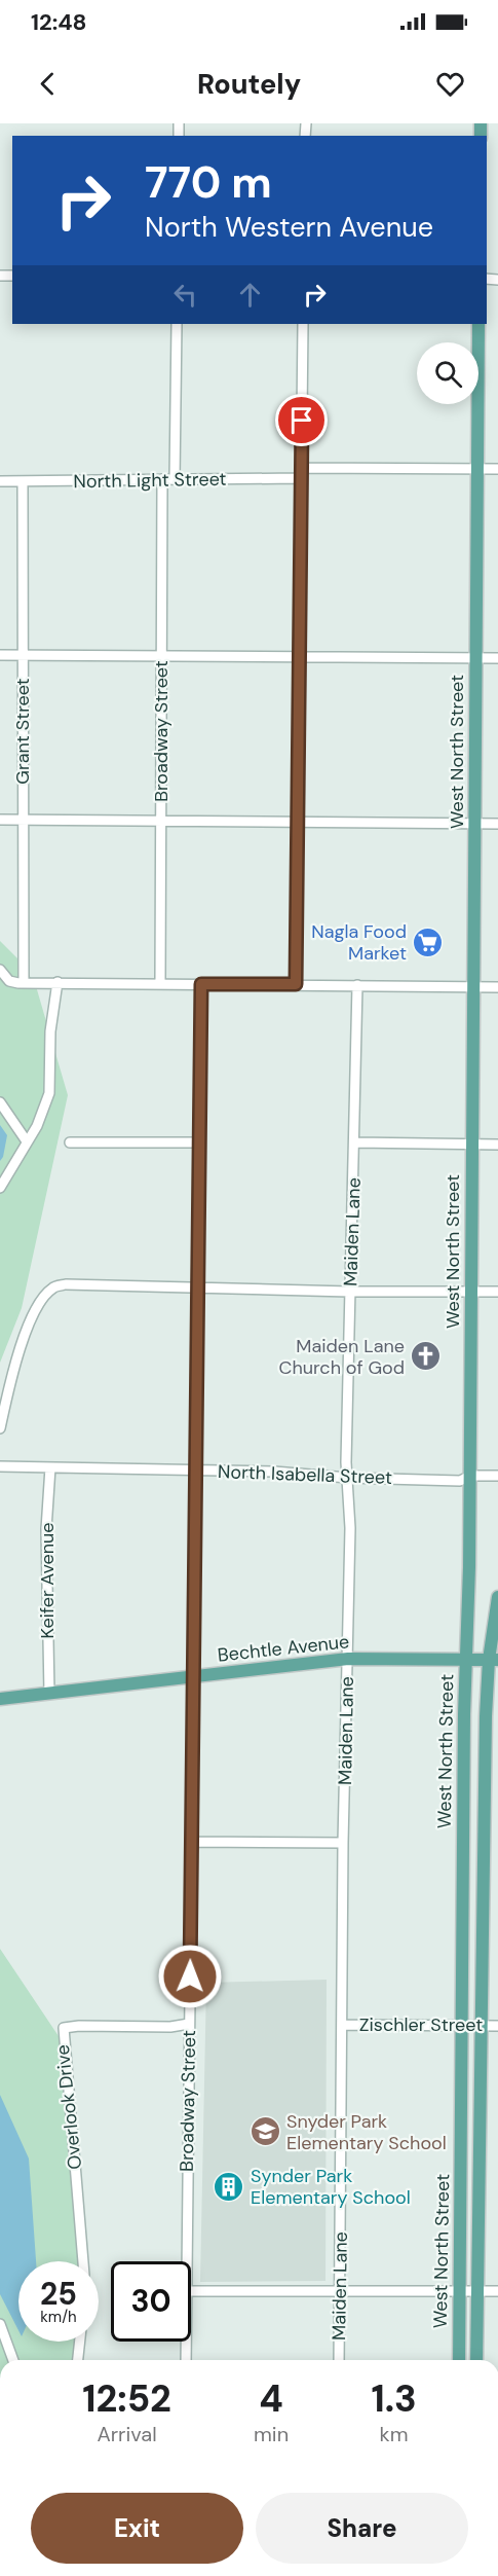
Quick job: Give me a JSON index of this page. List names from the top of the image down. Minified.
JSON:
{"streets":{"main road":["West North Street","Bechtle Avenue"],"street":["North Light Street","Grant Street","Broadway Street","Maiden Lane","North Isabella Street","Keifer Avenue","Zischler Street","Overlook Drive"]},"crossings":[["North Light Street","Grant Street"],["North Light Street","Broadway Street"],["Broadway Street","North Isabella Street"],["Broadway Street","Bechtle Avenue"],["Broadway Street","Overlook Drive"],["West North Street","North Isabella Street"],["West North Street","Bechtle Avenue"],["West North Street","Zischler Street"],["Maiden Lane","North Isabella Street"],["Maiden Lane","Bechtle Avenue"],["Maiden Lane","Zischler Street"],["North Isabella Street","Keifer Avenue"],["Keifer Avenue","Bechtle Avenue"]],"places":{"supermarket":["Nagla Food Market"],"church":["Maiden Lane Church of God"],"school or university":["Snyder Park Elementary School"],"building":["Synder Park Elementary School"]},"page":{"status":"12:48","header":"Routely","turn":["770 m","North Western Avenue"],"speed":"25 km/h","limit":"30","eta":["12:52","Arrival","4","min","1.3","km"],"buttons":["Exit","Share"]}}
